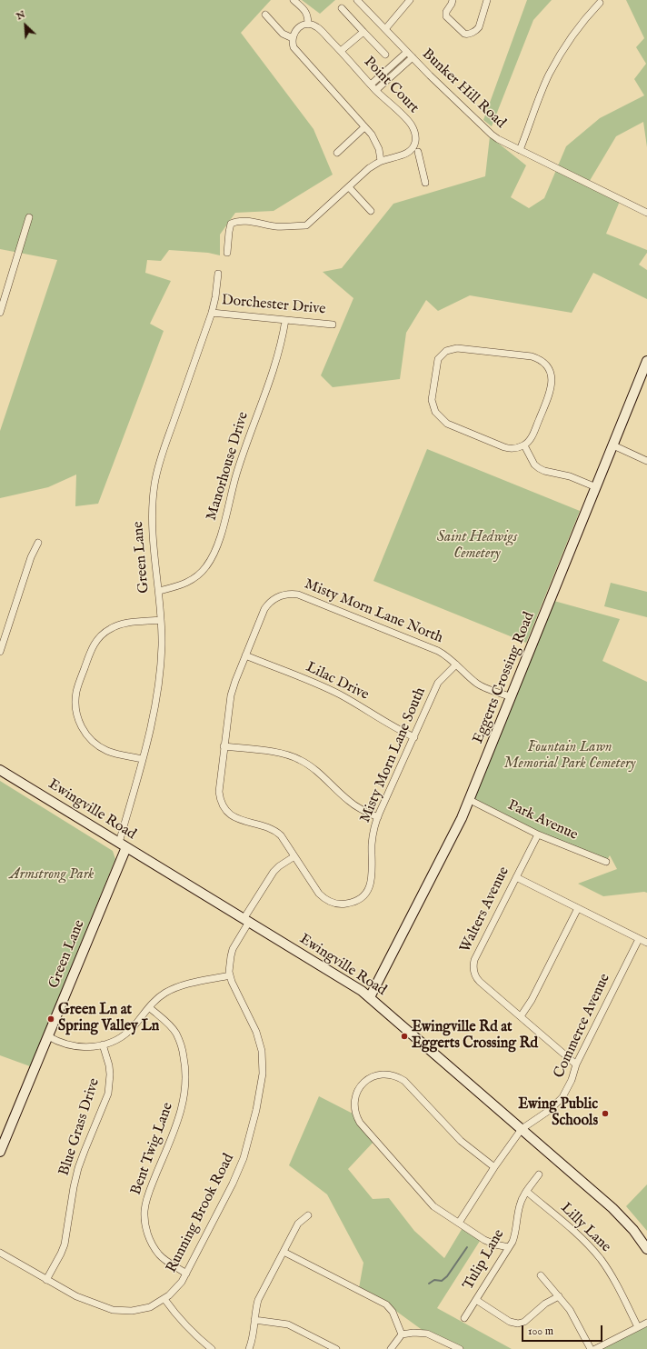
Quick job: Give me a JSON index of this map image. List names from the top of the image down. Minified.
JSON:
{"streets":{"street":["Point Court","Bunker Hill Road","Dorchester Drive","Manorhouse Drive","Green Lane","Misty Morn Lane North","Eggerts Crossing Road","Lilac Drive","Misty Morn Lane South","Ewingville Road","Park Avenue","Walters Avenue","Commerce Avenue","Blue Grass Drive","Bent Twig Lane","Running Brook Road","Lilly Lane","Tulip Lane"]},"crossings":[["Dorchester Drive","Manorhouse Drive"],["Dorchester Drive","Green Lane"],["Manorhouse Drive","Green Lane"],["Green Lane","Ewingville Road"],["Misty Morn Lane North","Eggerts Crossing Road"],["Misty Morn Lane North","Lilac Drive"],["Misty Morn Lane North","Misty Morn Lane South"],["Eggerts Crossing Road","Ewingville Road"],["Eggerts Crossing Road","Park Avenue"],["Lilac Drive","Misty Morn Lane South"],["Misty Morn Lane South","Running Brook Road"],["Ewingville Road","Commerce Avenue"],["Ewingville Road","Running Brook Road"],["Park Avenue","Walters Avenue"],["Walters Avenue","Commerce Avenue"],["Blue Grass Drive","Running Brook Road"],["Bent Twig Lane","Running Brook Road"],["Lilly Lane","Tulip Lane"]],"parks":["Saint Hedwigs Cemetery","Fountain Lawn Memorial Park Cemetery","Armstrong Park"],"places":["Green Ln at Spring Valley Ln","Ewingville Rd at Eggerts Crossing Rd","Ewing Public Schools"],"scale_bar":"100 m","north":"top left"}
